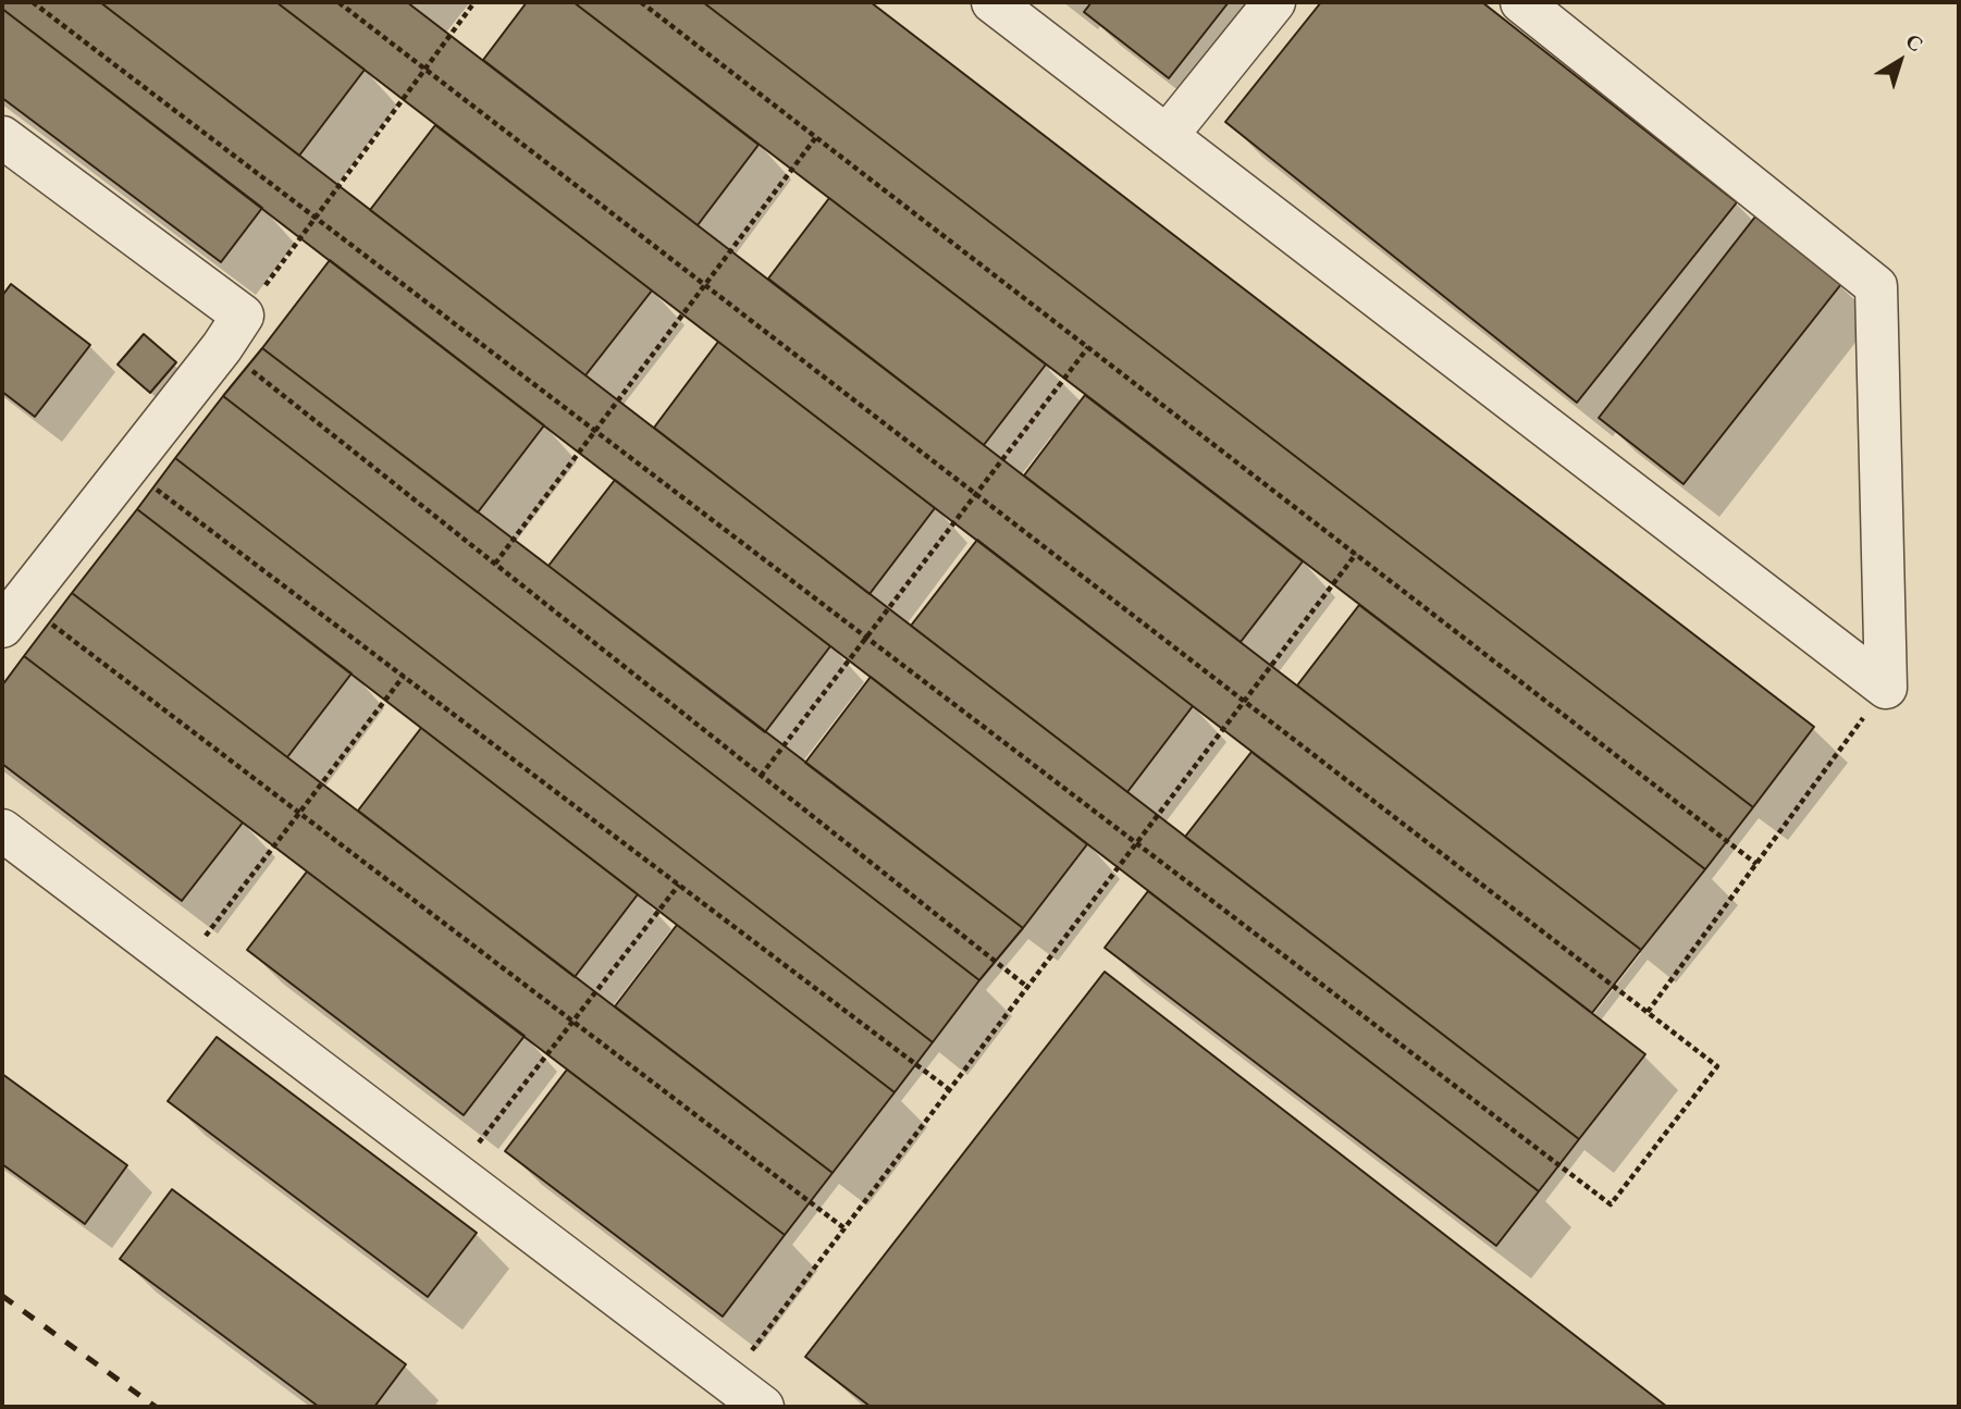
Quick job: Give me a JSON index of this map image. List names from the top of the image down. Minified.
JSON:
{"north":"top right"}
